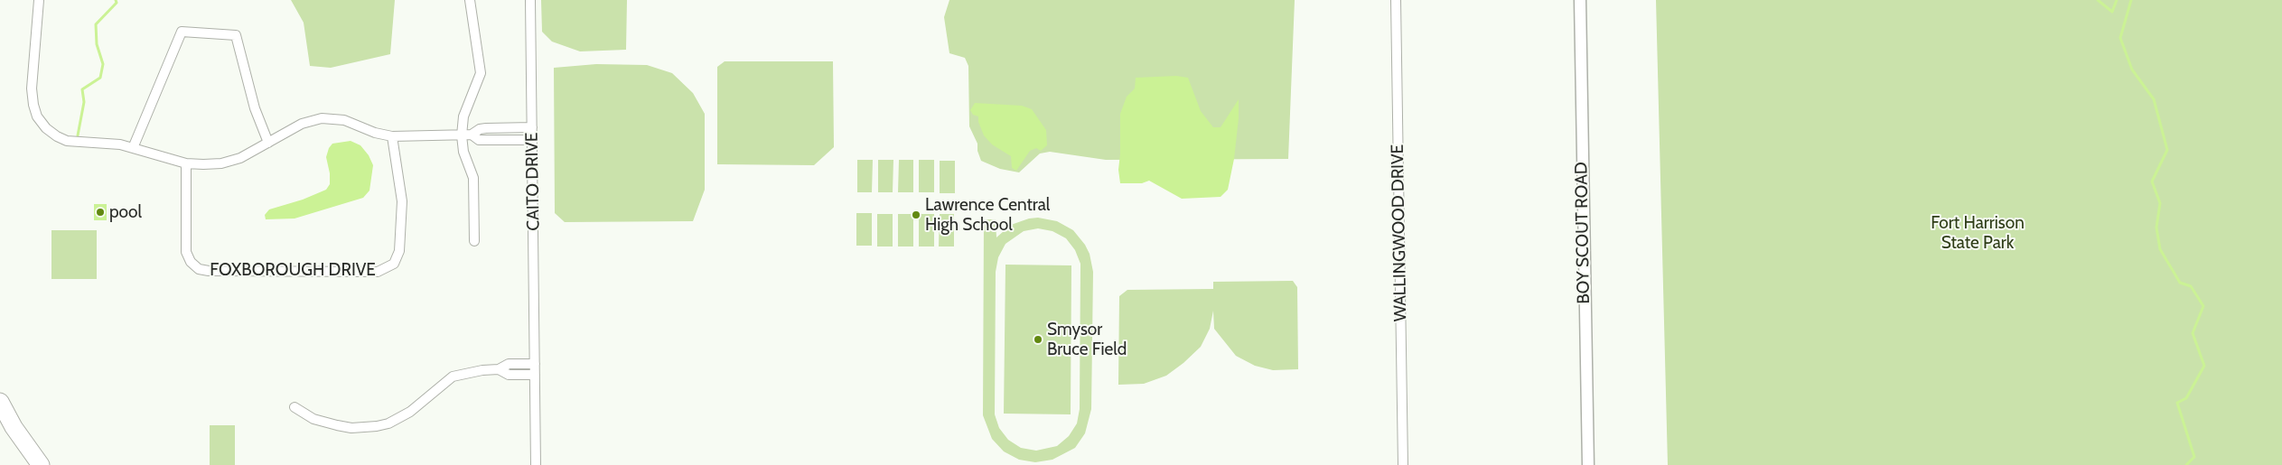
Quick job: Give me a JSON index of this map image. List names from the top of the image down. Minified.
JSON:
{"streets":{"street":["CAITO DRIVE","WALLINGWOOD DRIVE","BOY SCOUT ROAD","FOXBOROUGH DRIVE"]},"parks":["Fort Harrison State Park"],"places":["pool","Lawrence Central High School","Smysor Bruce Field"]}
